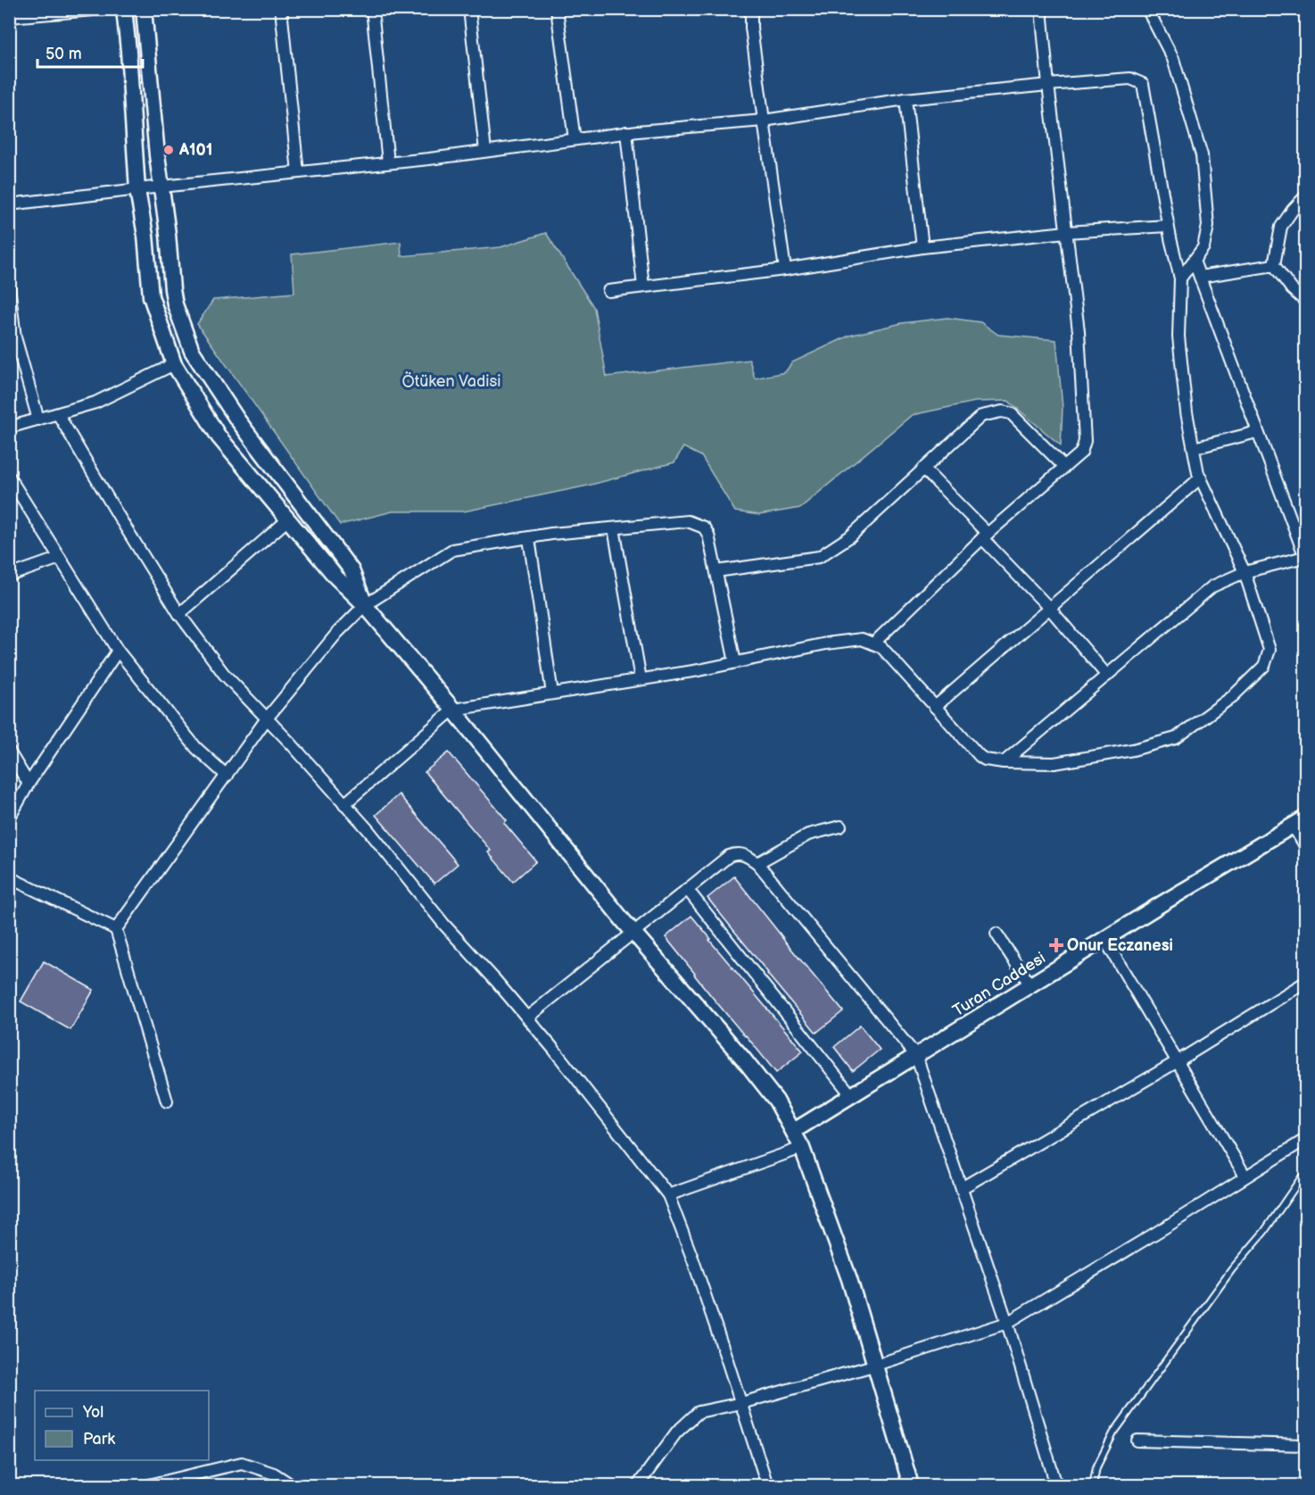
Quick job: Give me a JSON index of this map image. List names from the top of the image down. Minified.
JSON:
{"streets":{"street":["Turan Caddesi"]},"parks":["Ötüken Vadisi"],"places":{"other":["A101"],"health":["Onur Eczanesi"]},"legend":["Yol","Park"],"scale_bar":"50 m"}
